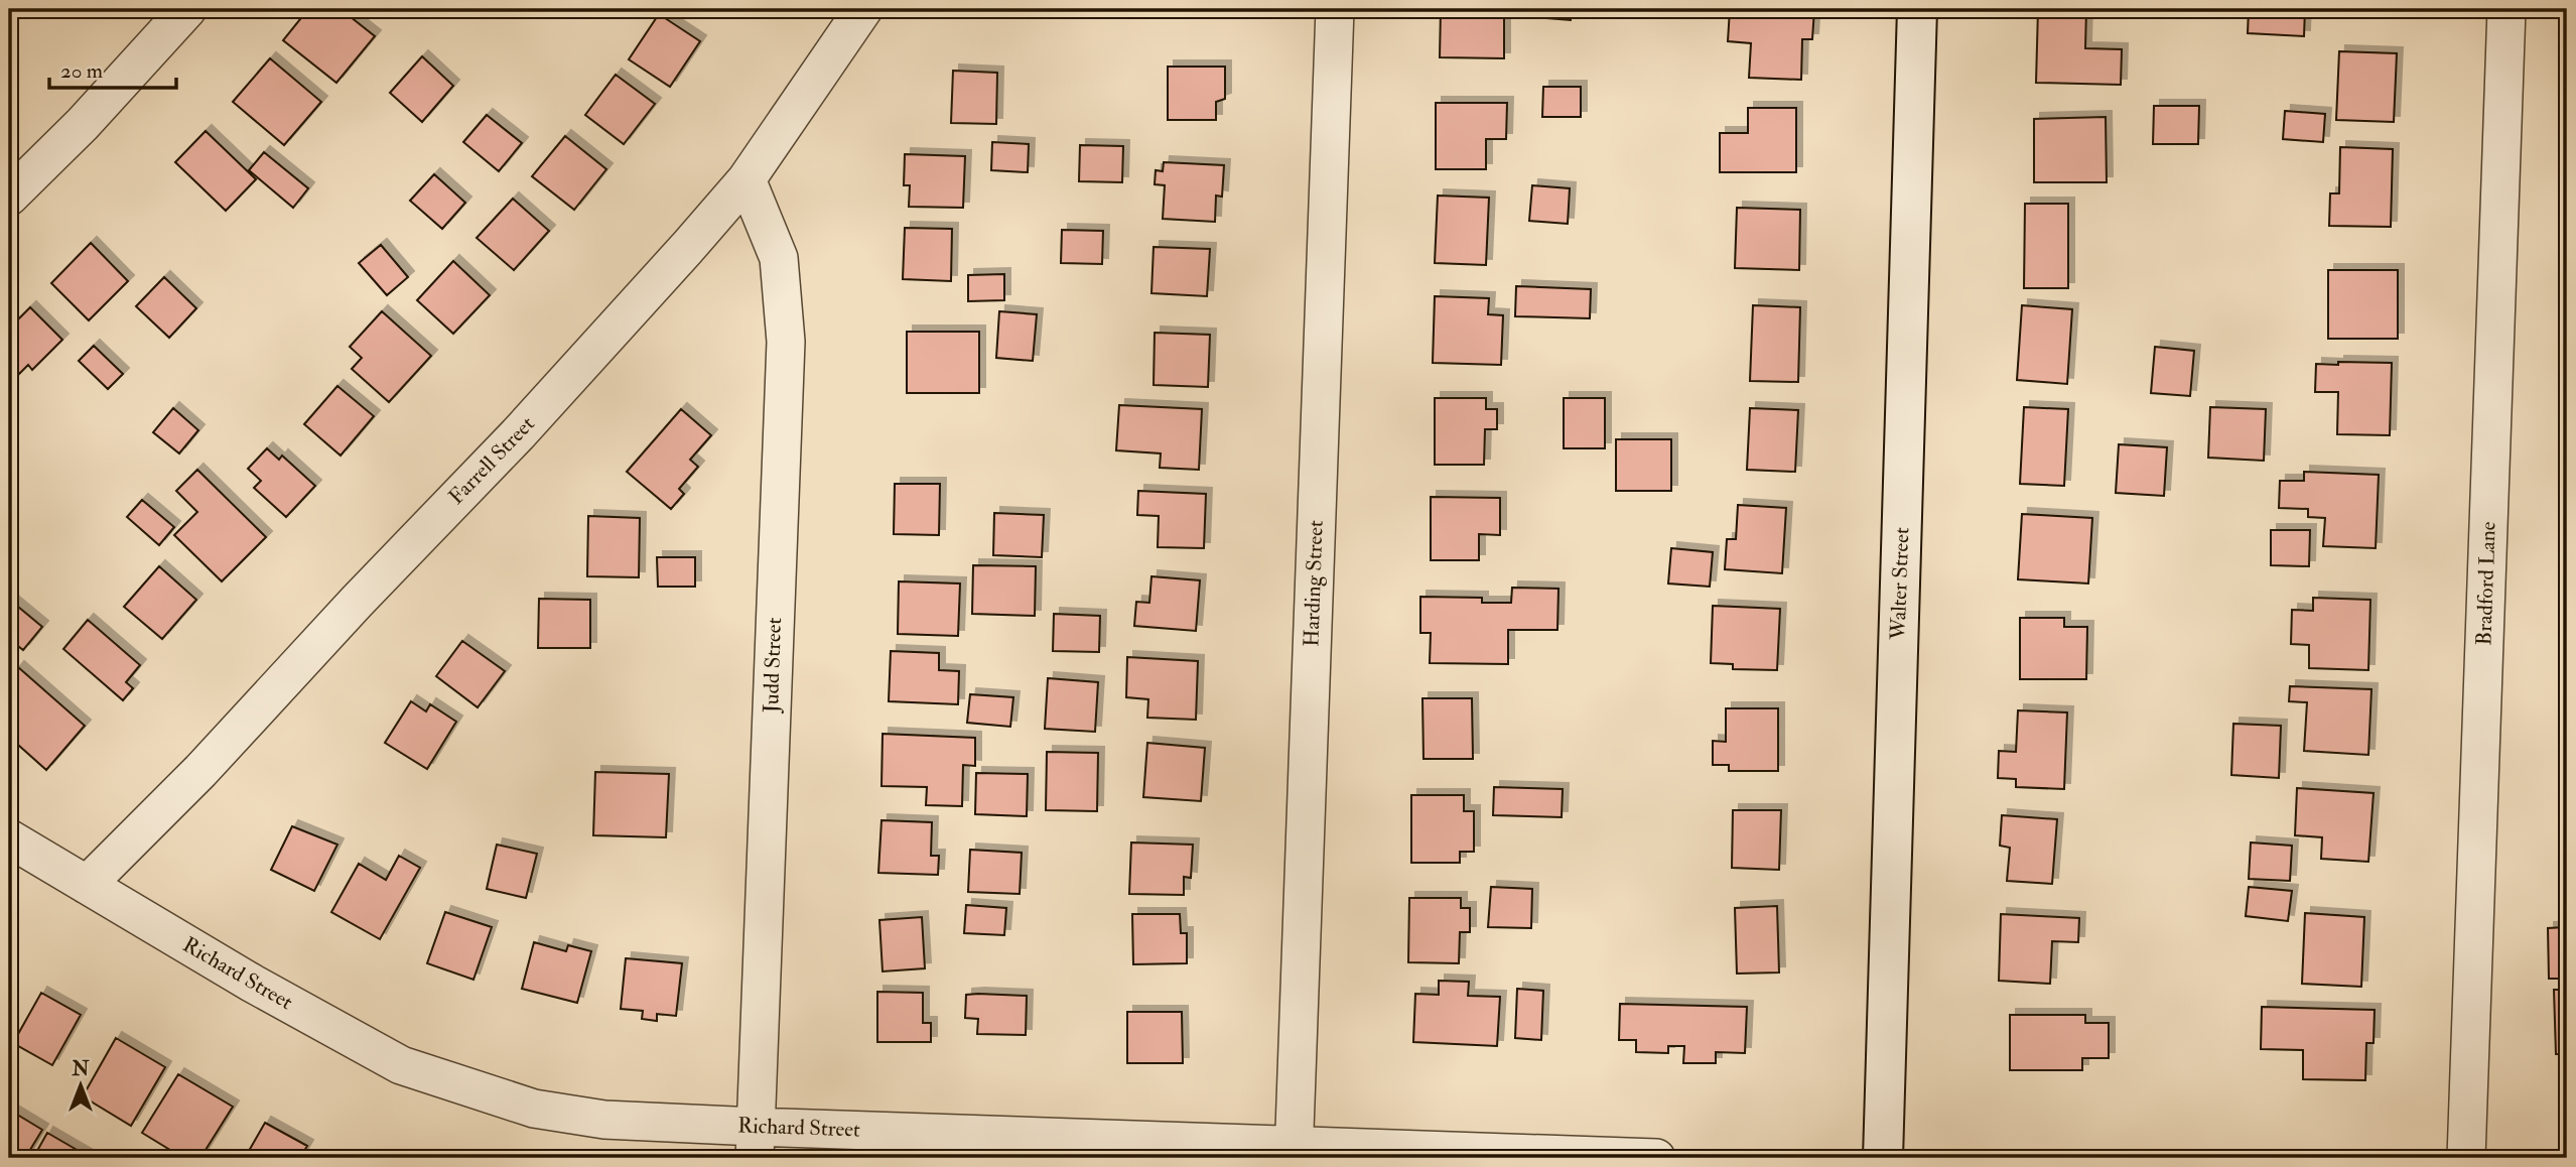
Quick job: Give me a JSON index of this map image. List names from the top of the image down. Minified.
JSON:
{"streets":{"street":["Farrell Street","Harding Street","Walter Street","Bradford Lane","Judd Street","Richard Street"]},"crossings":[["Farrell Street","Judd Street"],["Farrell Street","Richard Street"],["Harding Street","Richard Street"],["Judd Street","Richard Street"]],"scale_bar":"20 m","north":"top"}
